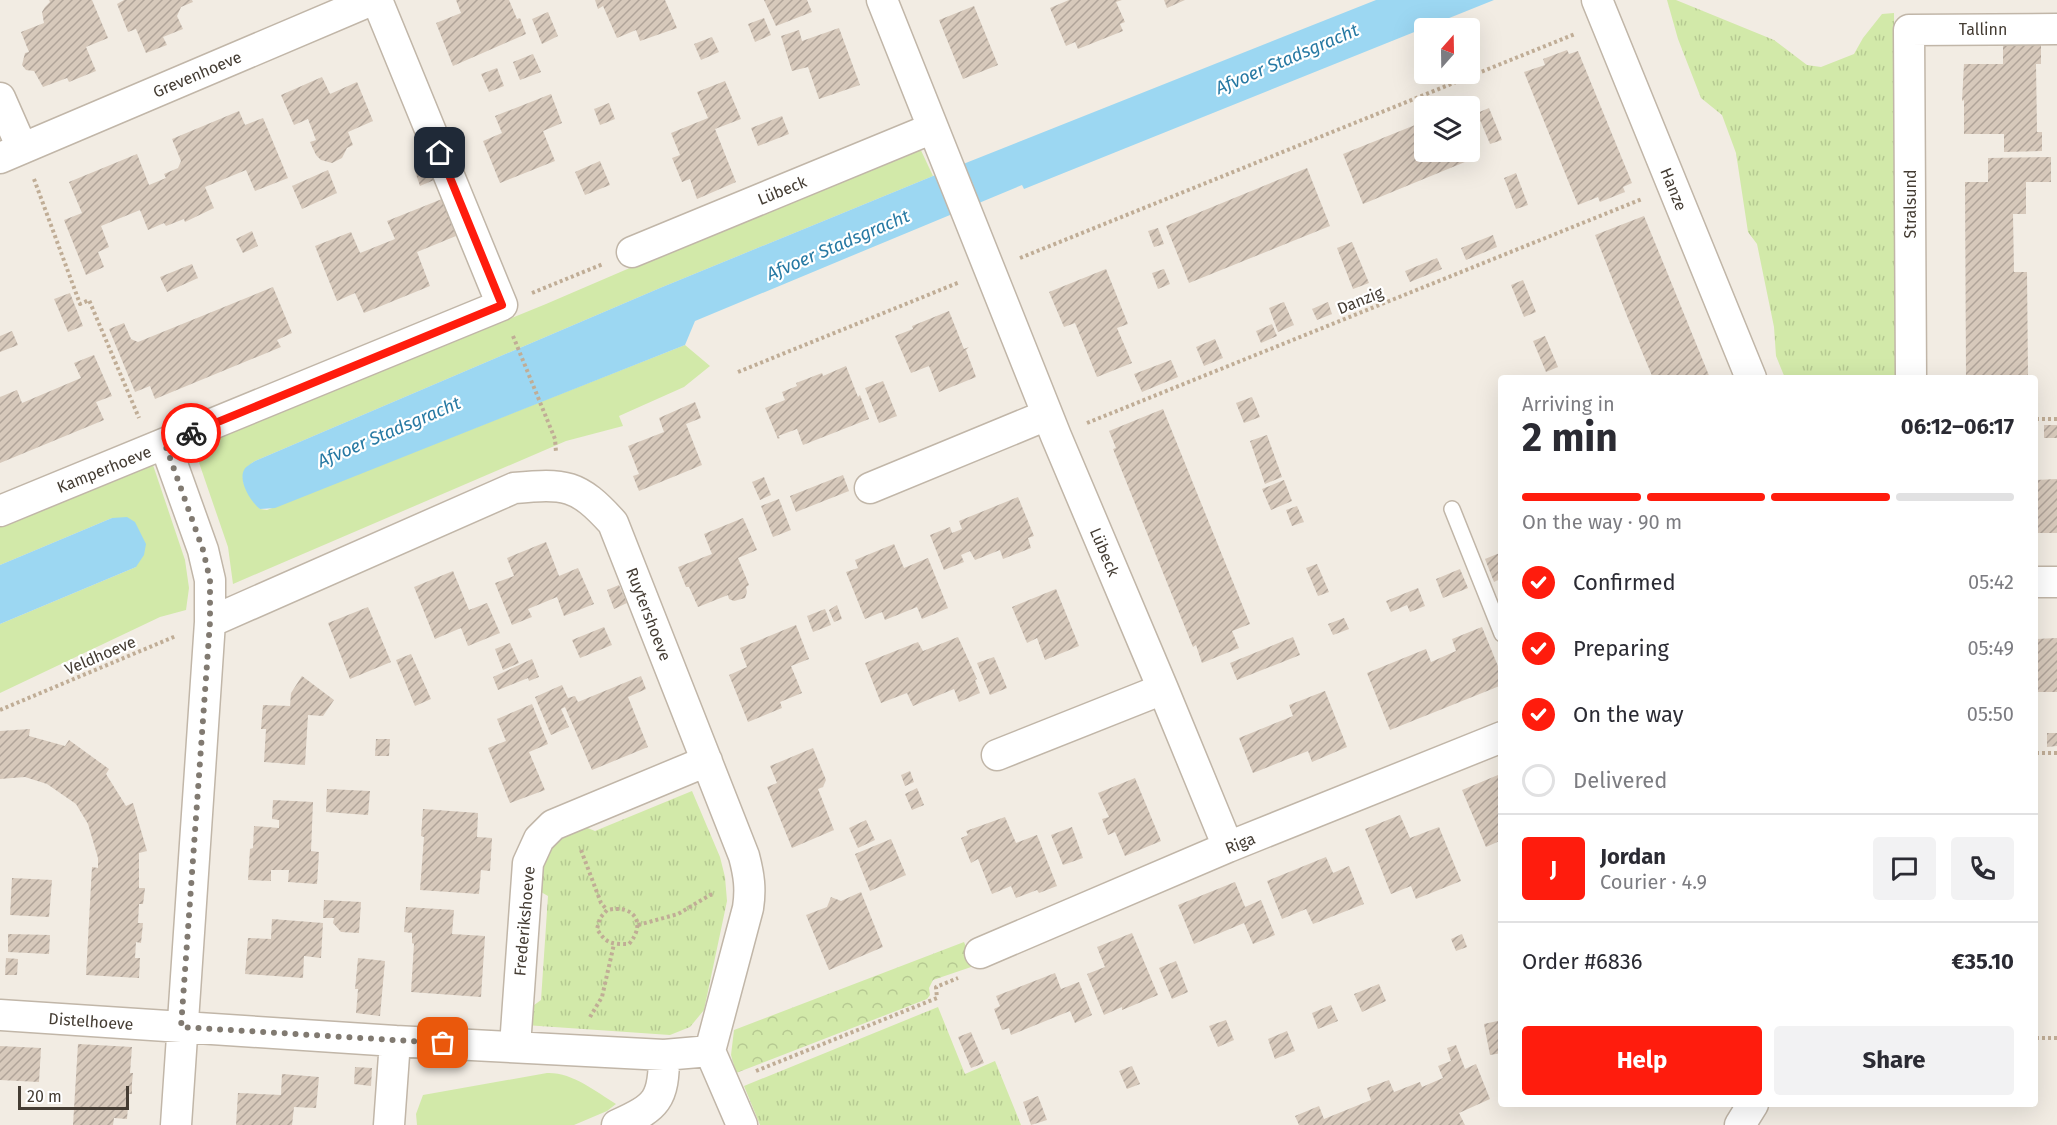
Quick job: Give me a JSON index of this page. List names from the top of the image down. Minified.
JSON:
{"streets":{"street":["Tallinn","Grevenhoeve","Hanze","Lübeck","Stralsund","Kamperhoeve","Ruytershoeve","Riga","Frederikshoeve","Distelhoeve"],"path":["Danzig","Veldhoeve"]},"crossings":[["Tallinn","Stralsund"],["Hanze","Danzig"],["Lübeck","Danzig"],["Lübeck","Riga"],["Ruytershoeve","Veldhoeve"],["Ruytershoeve","Frederikshoeve"]],"water":["Afvoer Stadsgracht"],"scale_bar":"20 m","north":"top","page":{"heading":["2 min","Arriving in","06:12–06:17"],"panel":["Jordan","Courier · 4.9","Order #6836","€35.10"],"bar":"On the way · 90 m","list":[["Confirmed","05:42"],["Preparing","05:49"],["On the way","05:50"],"Delivered"],"round":"J","buttons":["Help","Share"],"scale":"20 m"}}
